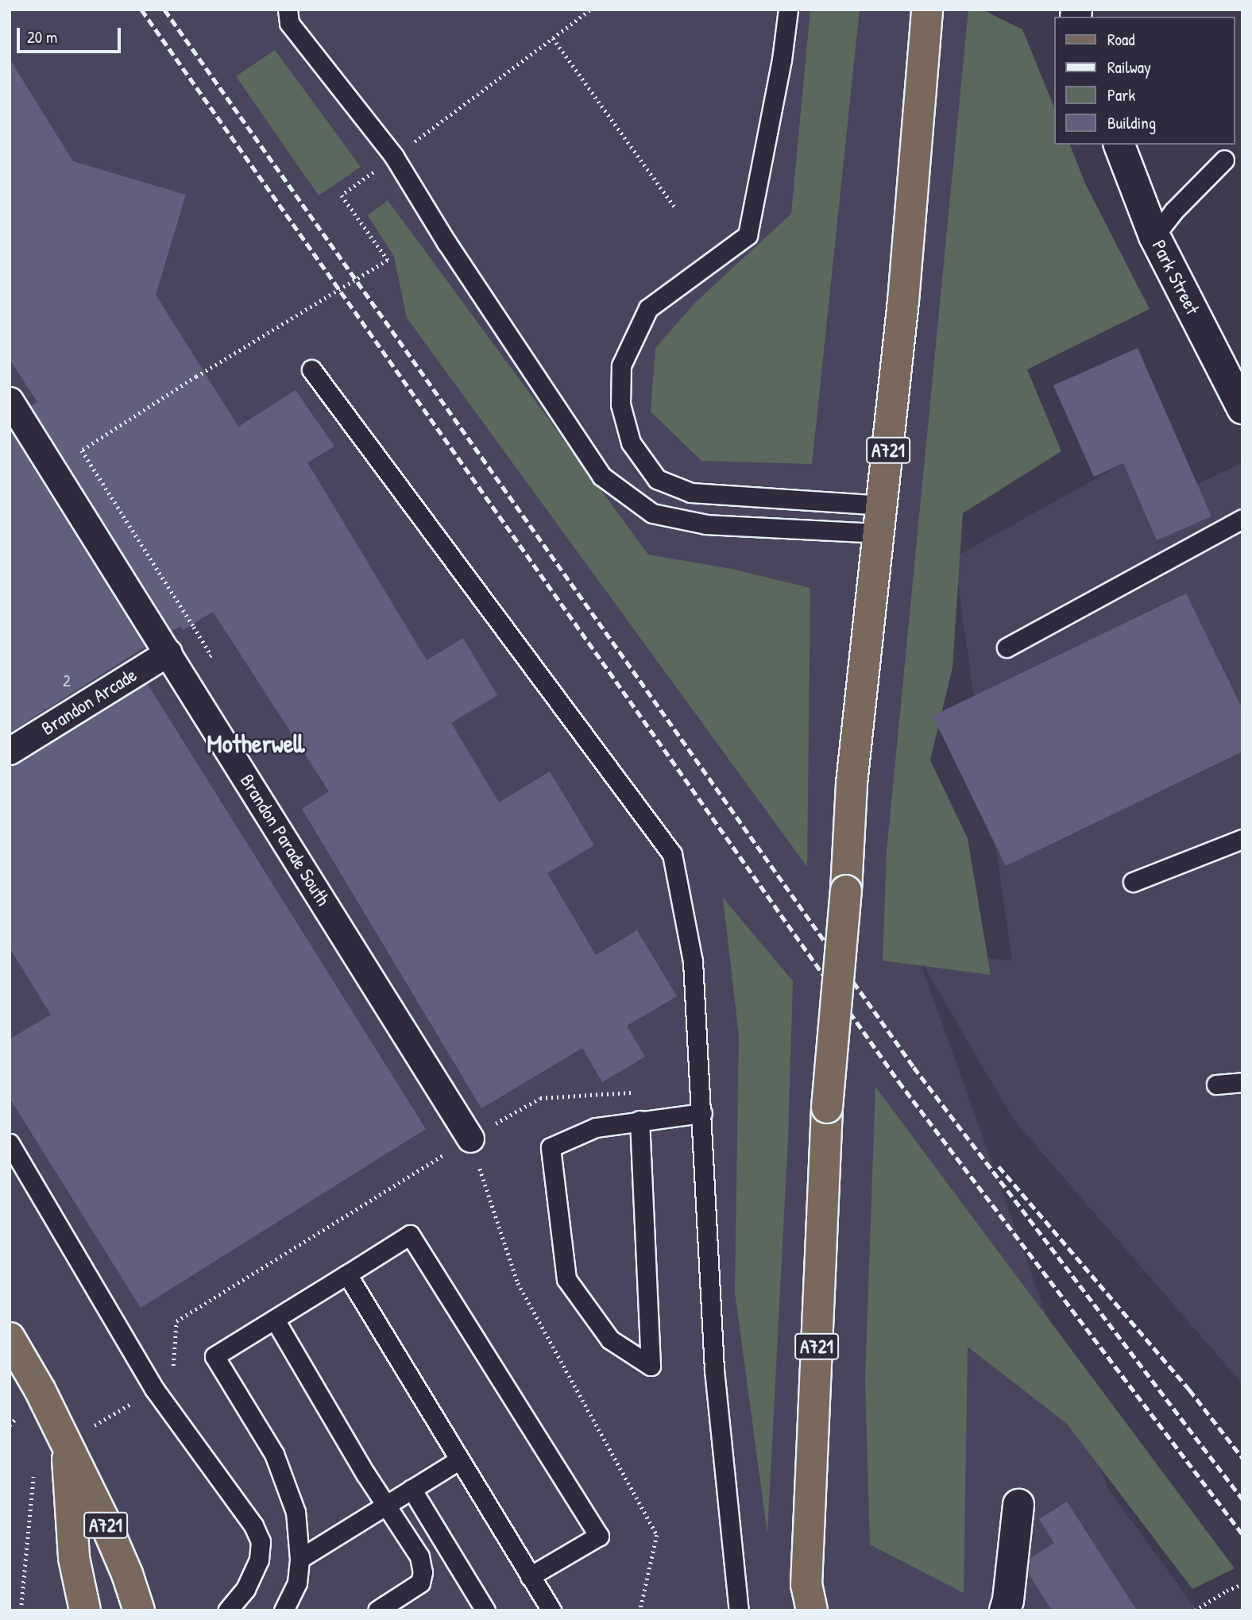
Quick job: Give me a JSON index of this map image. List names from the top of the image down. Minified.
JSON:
{"streets":{"main road":["A721"],"street":["Park Street","Brandon Arcade","Brandon Parade South"]},"crossings":[["Brandon Arcade","Brandon Parade South"]],"districts":["Motherwell"],"house_numbers":["2"],"legend":["Road","Railway","Park","Building"],"scale_bar":"20 m"}
